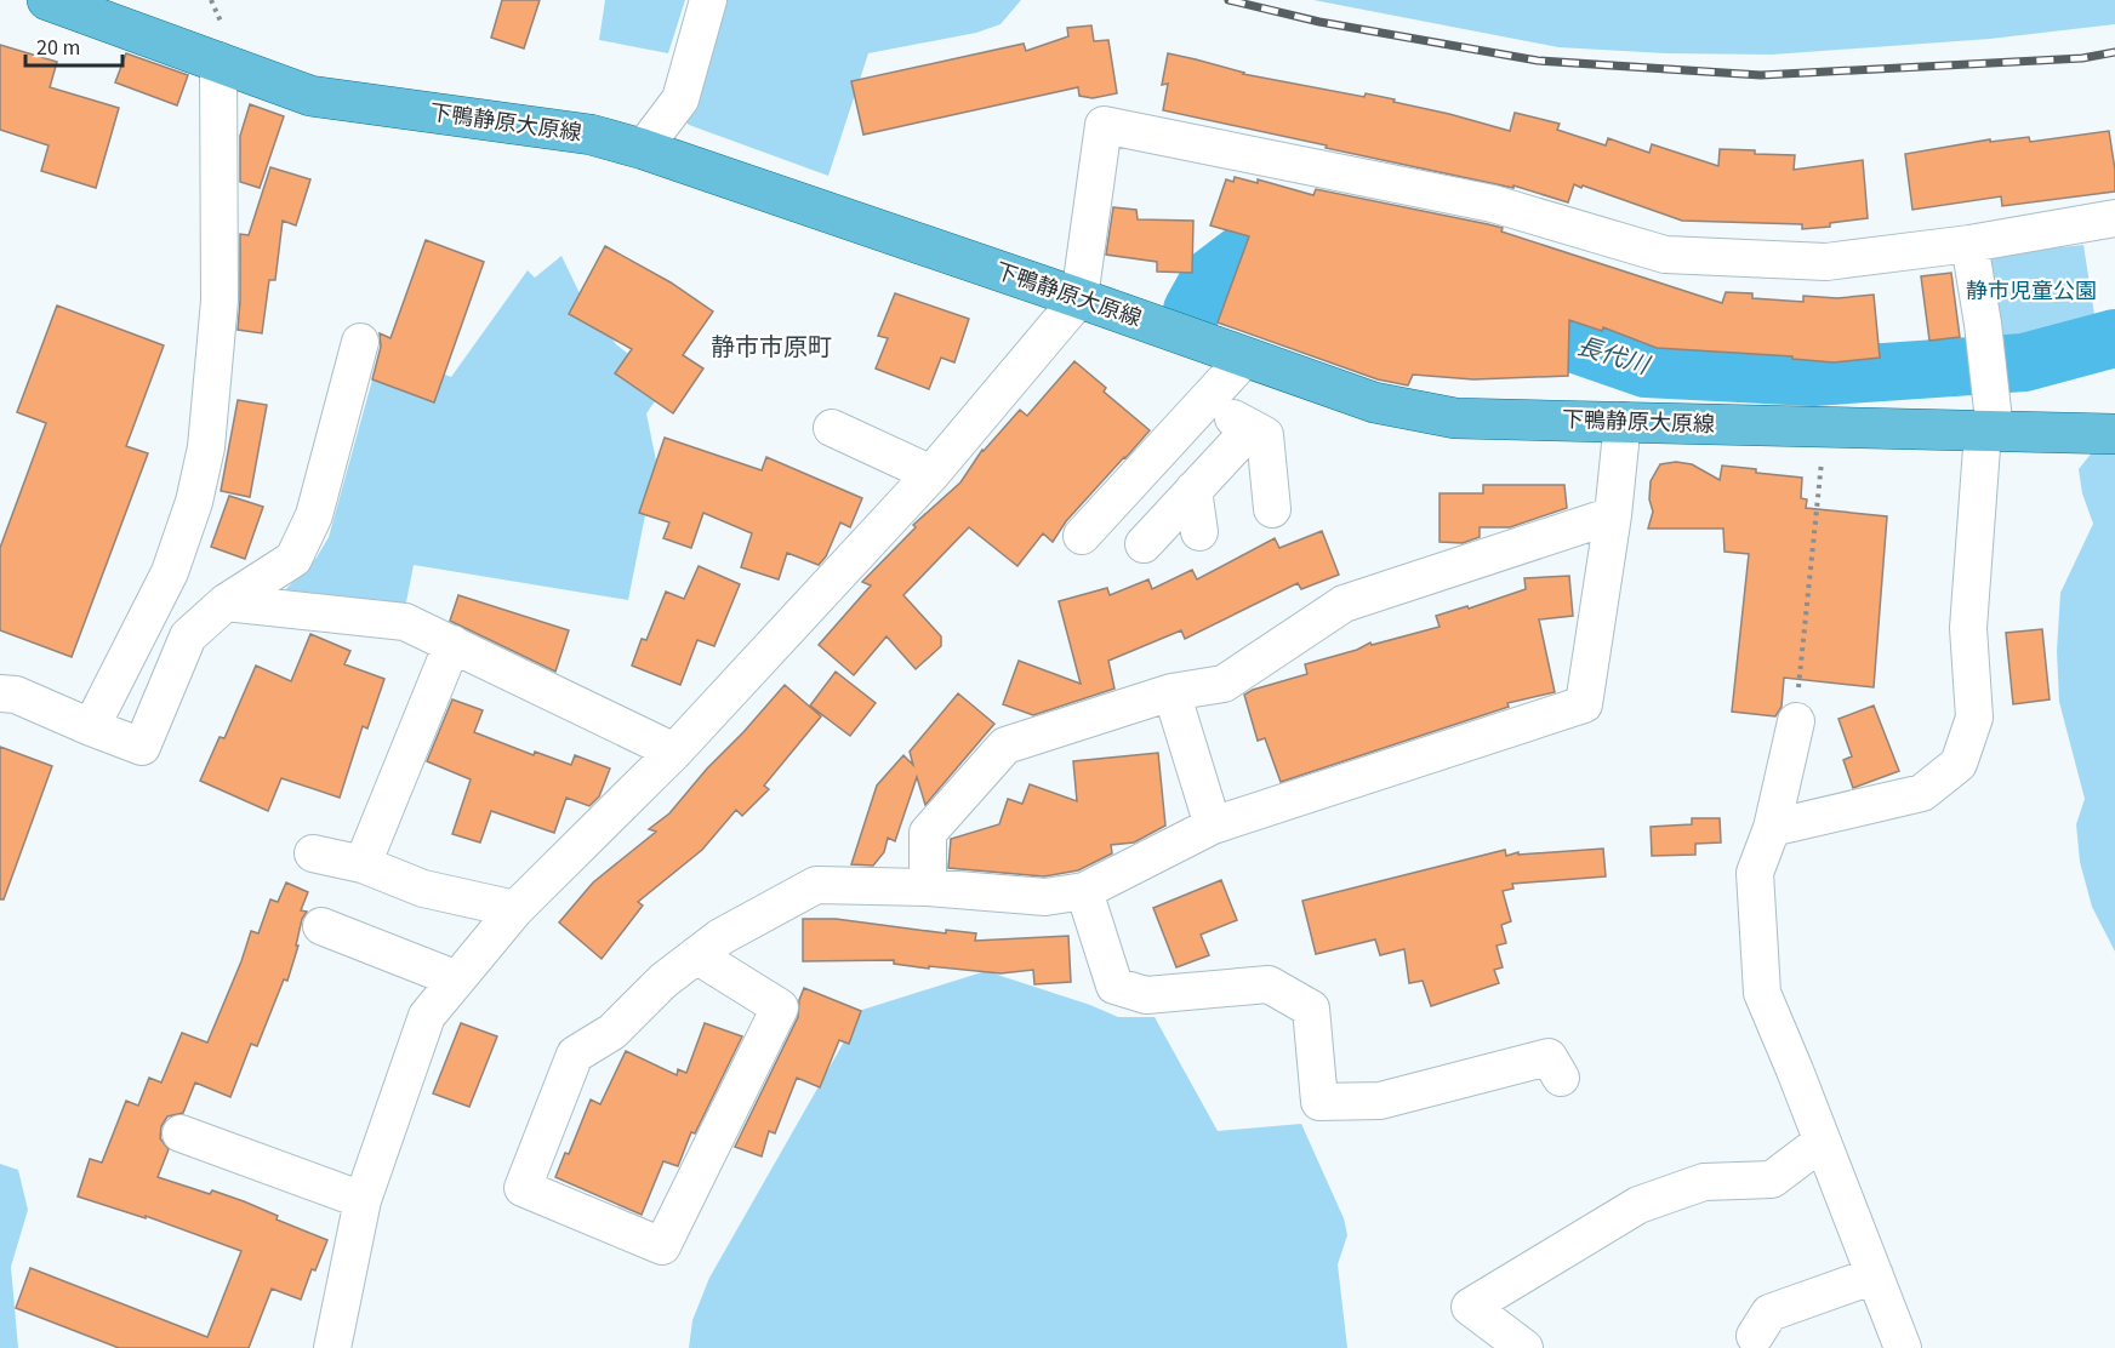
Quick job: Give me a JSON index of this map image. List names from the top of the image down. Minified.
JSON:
{"streets":{"main road":["下鴨静原大原線"]},"districts":["静市市原町"],"water":["長代川"],"parks":["静市児童公園"],"scale_bar":"20 m"}
